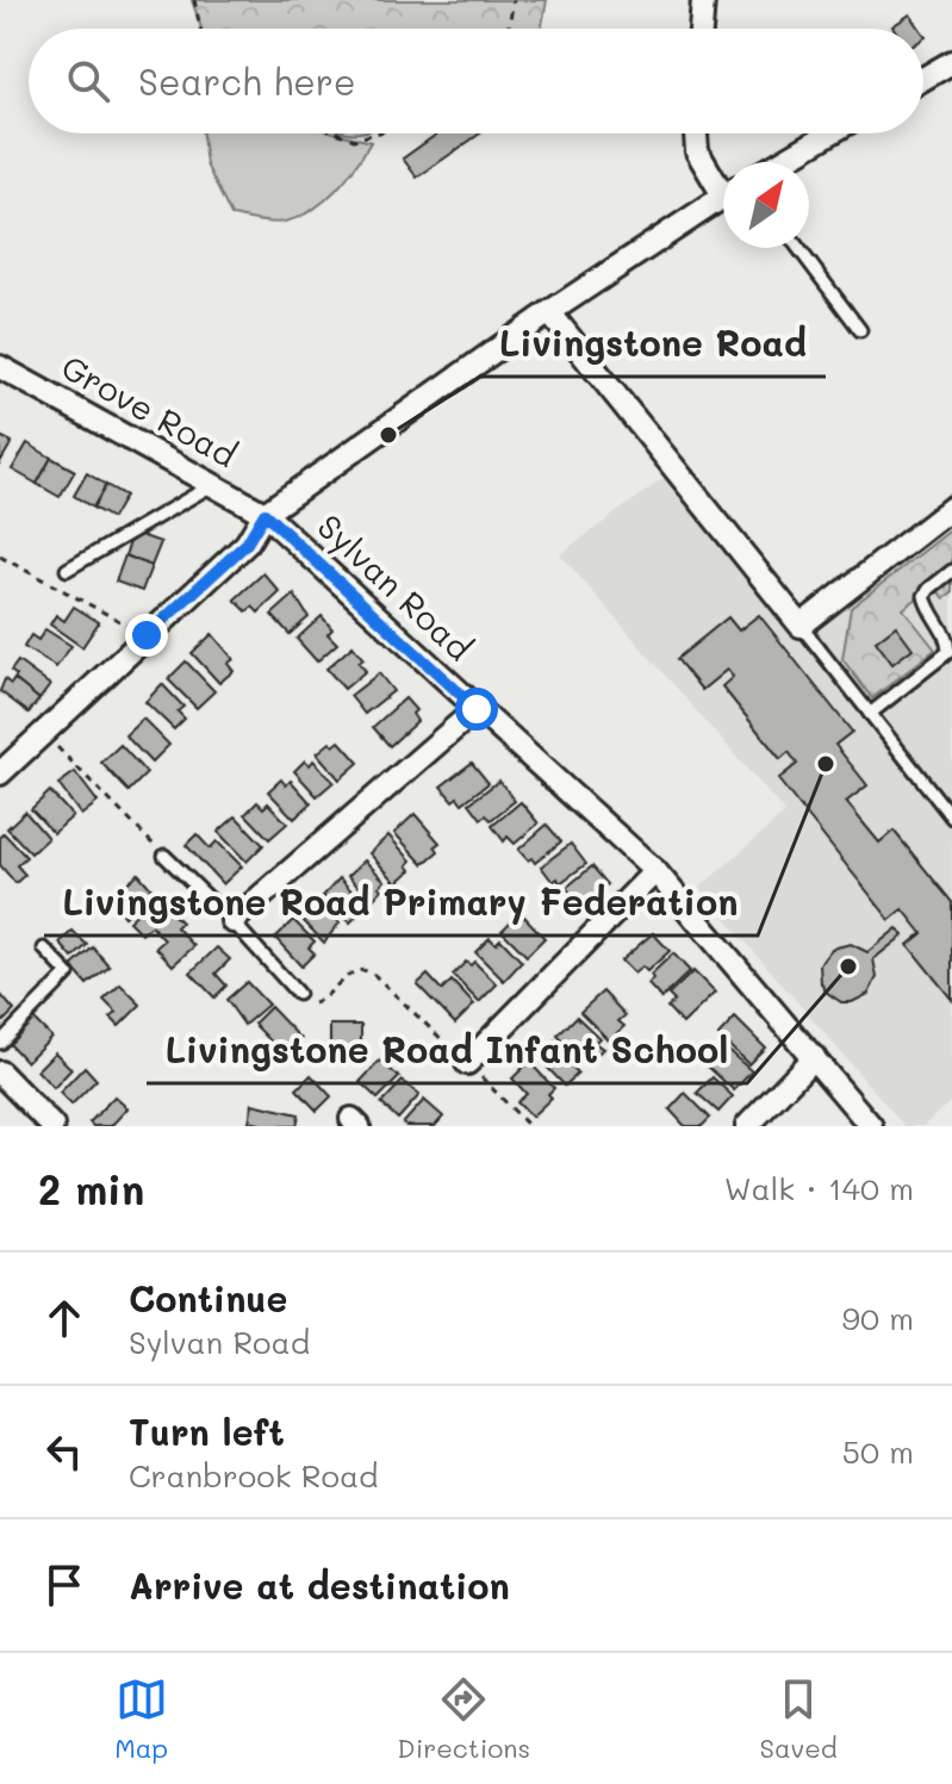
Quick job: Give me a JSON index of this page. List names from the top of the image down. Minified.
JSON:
{"streets":{"street":["Grove Road","Sylvan Road"]},"crossings":[["Grove Road","Sylvan Road"]],"places":["Livingstone Road","Livingstone Road Primary Federation","Livingstone Road Infant School"],"north":"top right","page":{"search":"Search here","heading":["2 min","Walk · 140 m"],"list":[["Continue","Sylvan Road","90 m"],["Turn left","Cranbrook Road","50 m"],"Arrive at destination"],"nav":["Map","Directions","Saved"]}}
